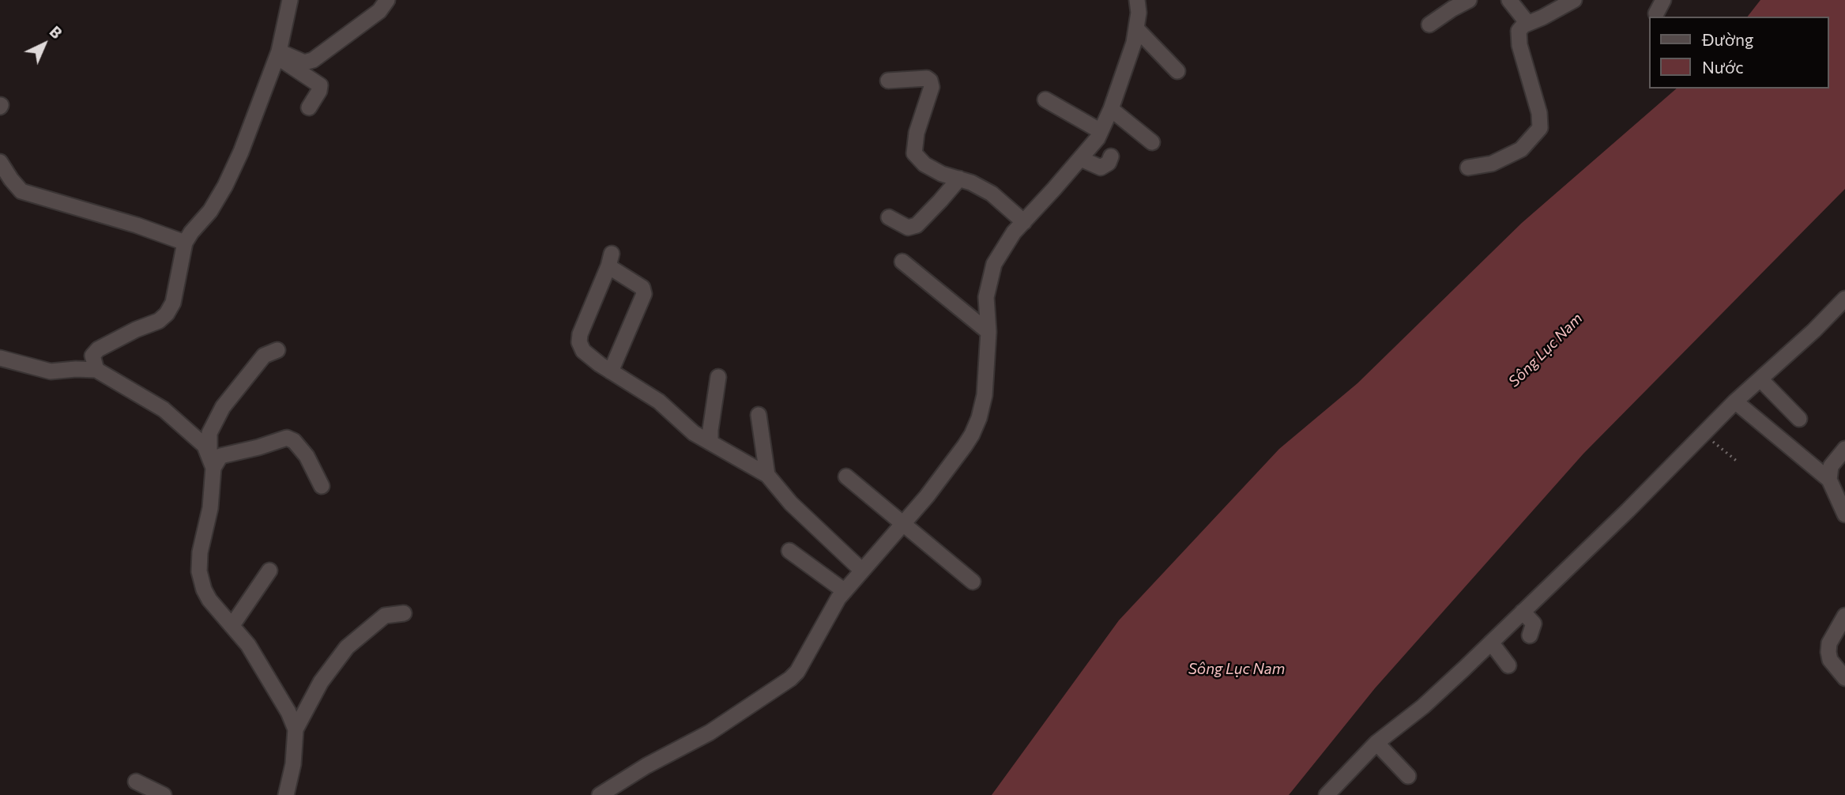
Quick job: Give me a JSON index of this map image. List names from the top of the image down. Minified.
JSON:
{"water":["Sông Lục Nam"],"legend":["Đường","Nước"],"north":"top right"}
